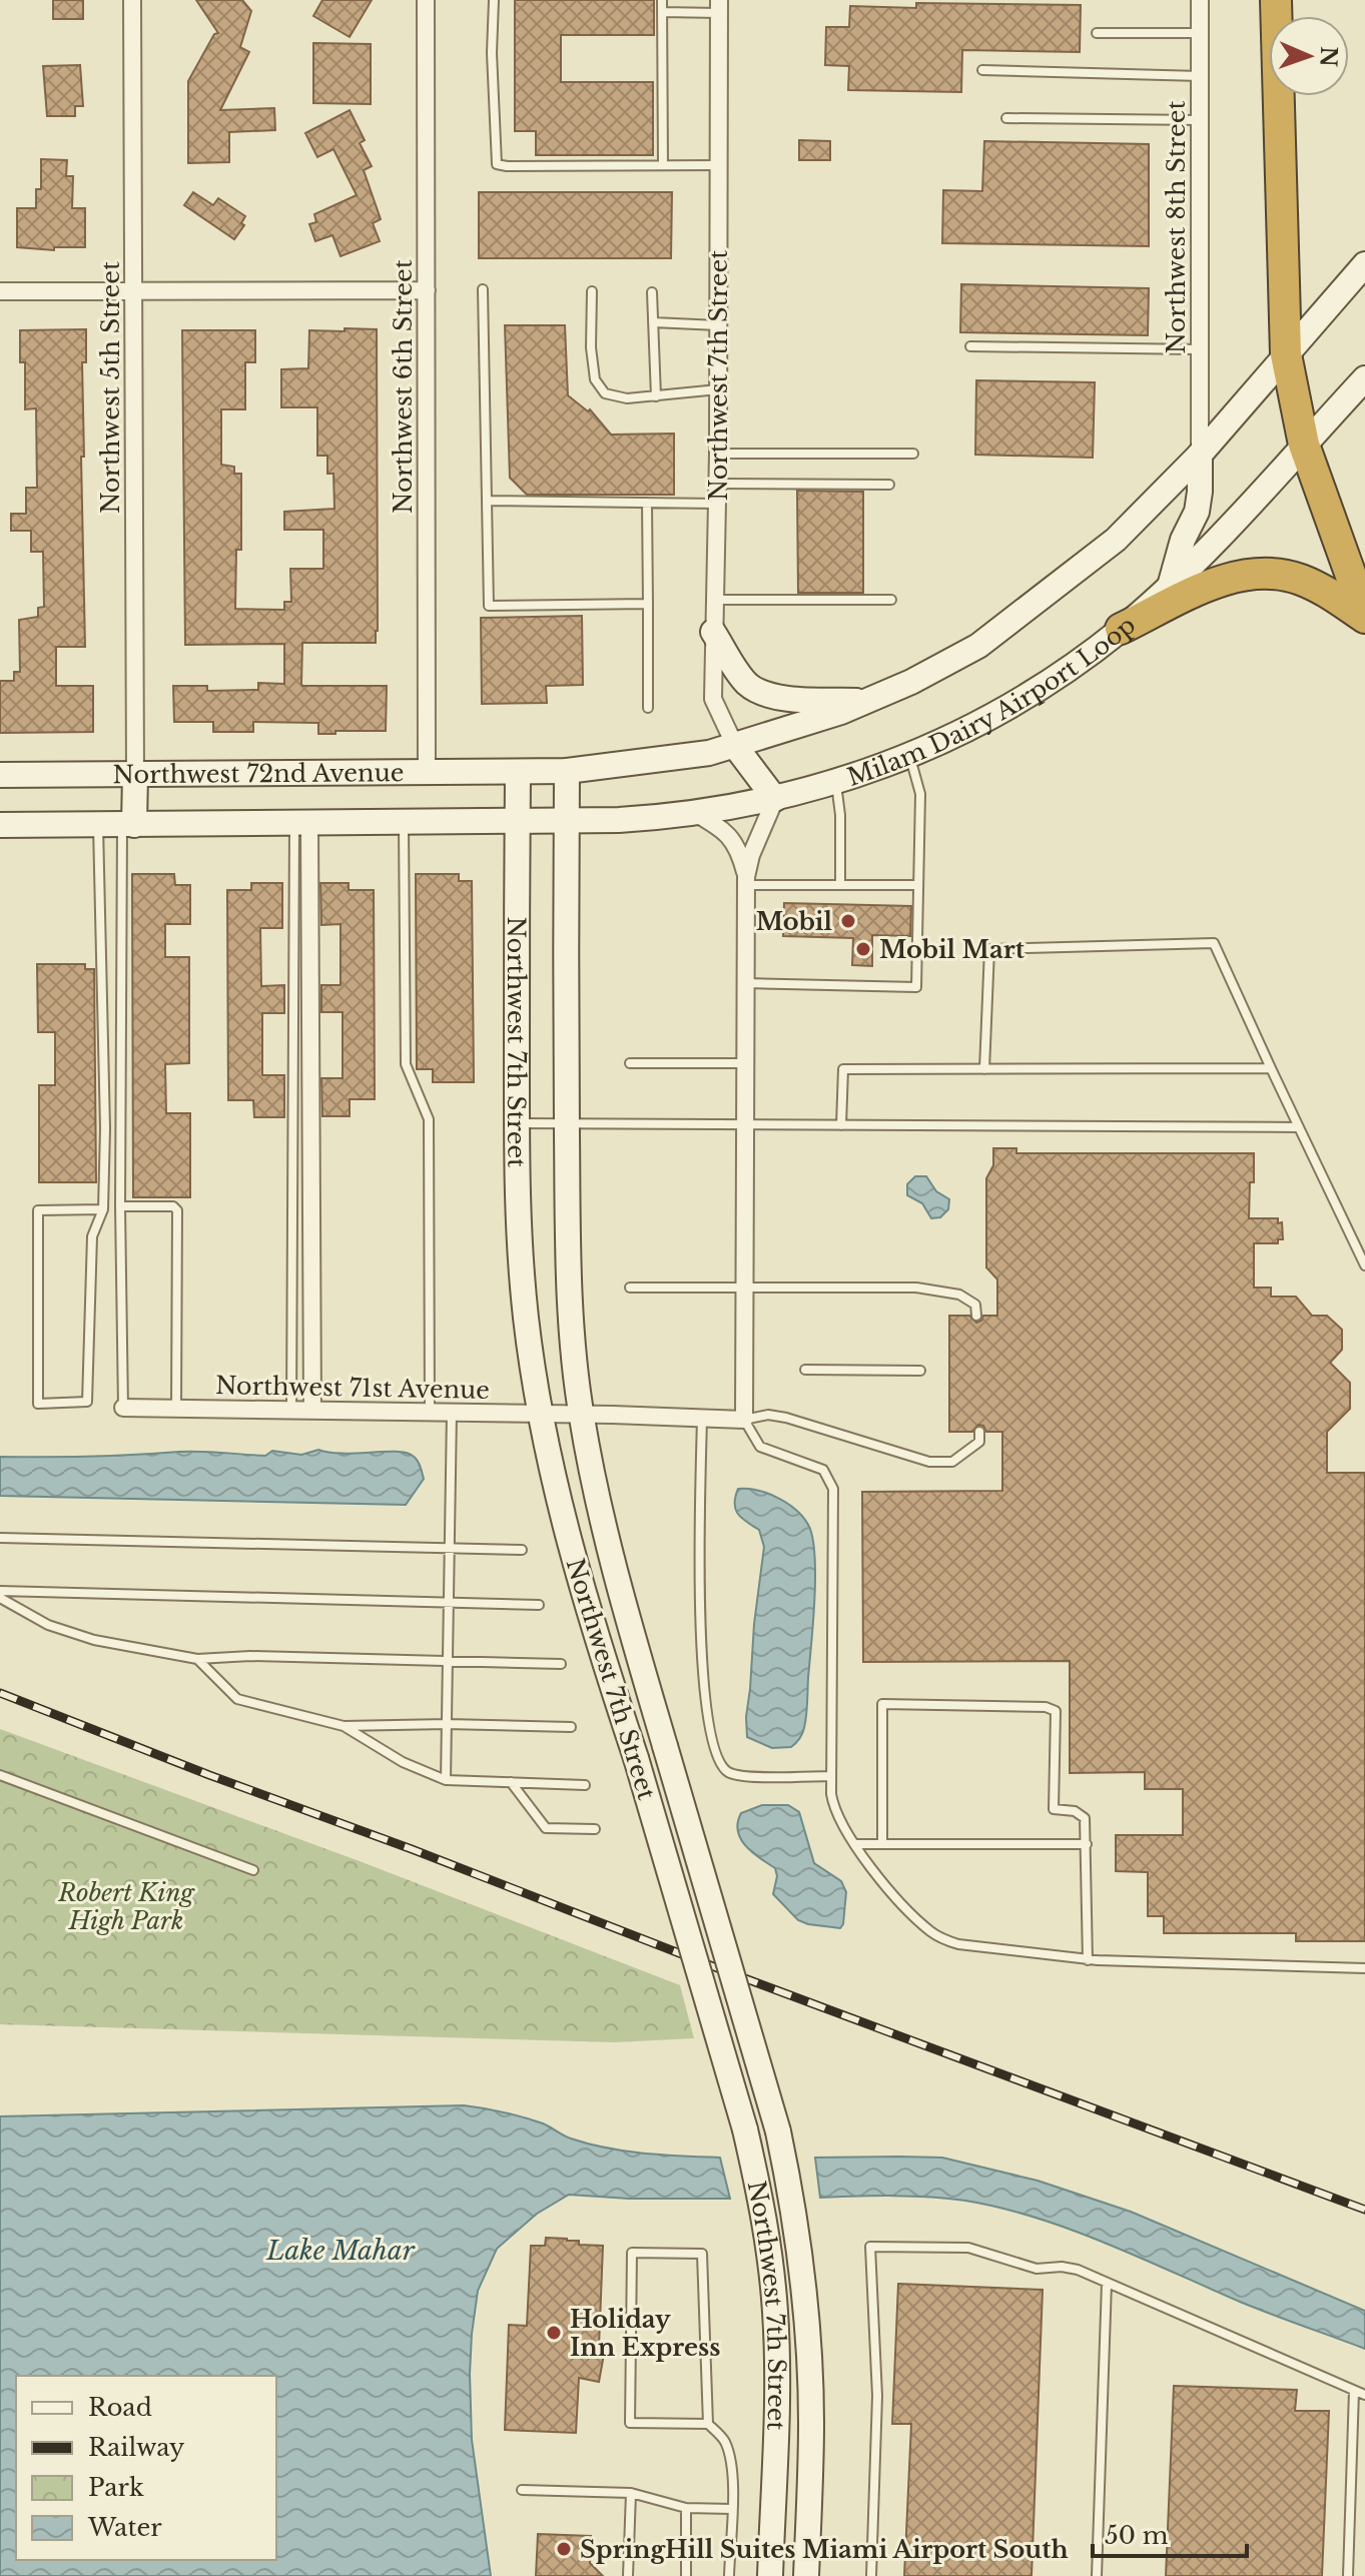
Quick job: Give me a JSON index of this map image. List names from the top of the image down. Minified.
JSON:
{"streets":{"main road":["Northwest 7th Street","Milam Dairy Airport Loop","Northwest 72nd Avenue"],"street":["Northwest 8th Street","Northwest 6th Street","Northwest 5th Street","Northwest 71st Avenue"]},"crossings":[["Northwest 8th Street","Milam Dairy Airport Loop"],["Northwest 7th Street","Milam Dairy Airport Loop"],["Northwest 7th Street","Northwest 72nd Avenue"],["Northwest 7th Street","Northwest 71st Avenue"],["Northwest 6th Street","Northwest 72nd Avenue"],["Northwest 5th Street","Northwest 72nd Avenue"],["Milam Dairy Airport Loop","Northwest 72nd Avenue"]],"water":["Lake Mahar"],"parks":["Robert King High Park"],"places":["Mobil","Mobil Mart","Holiday Inn Express","SpringHill Suites Miami Airport South"],"legend":["Road","Railway","Park","Water"],"scale_bar":"50 m","north":"right"}
